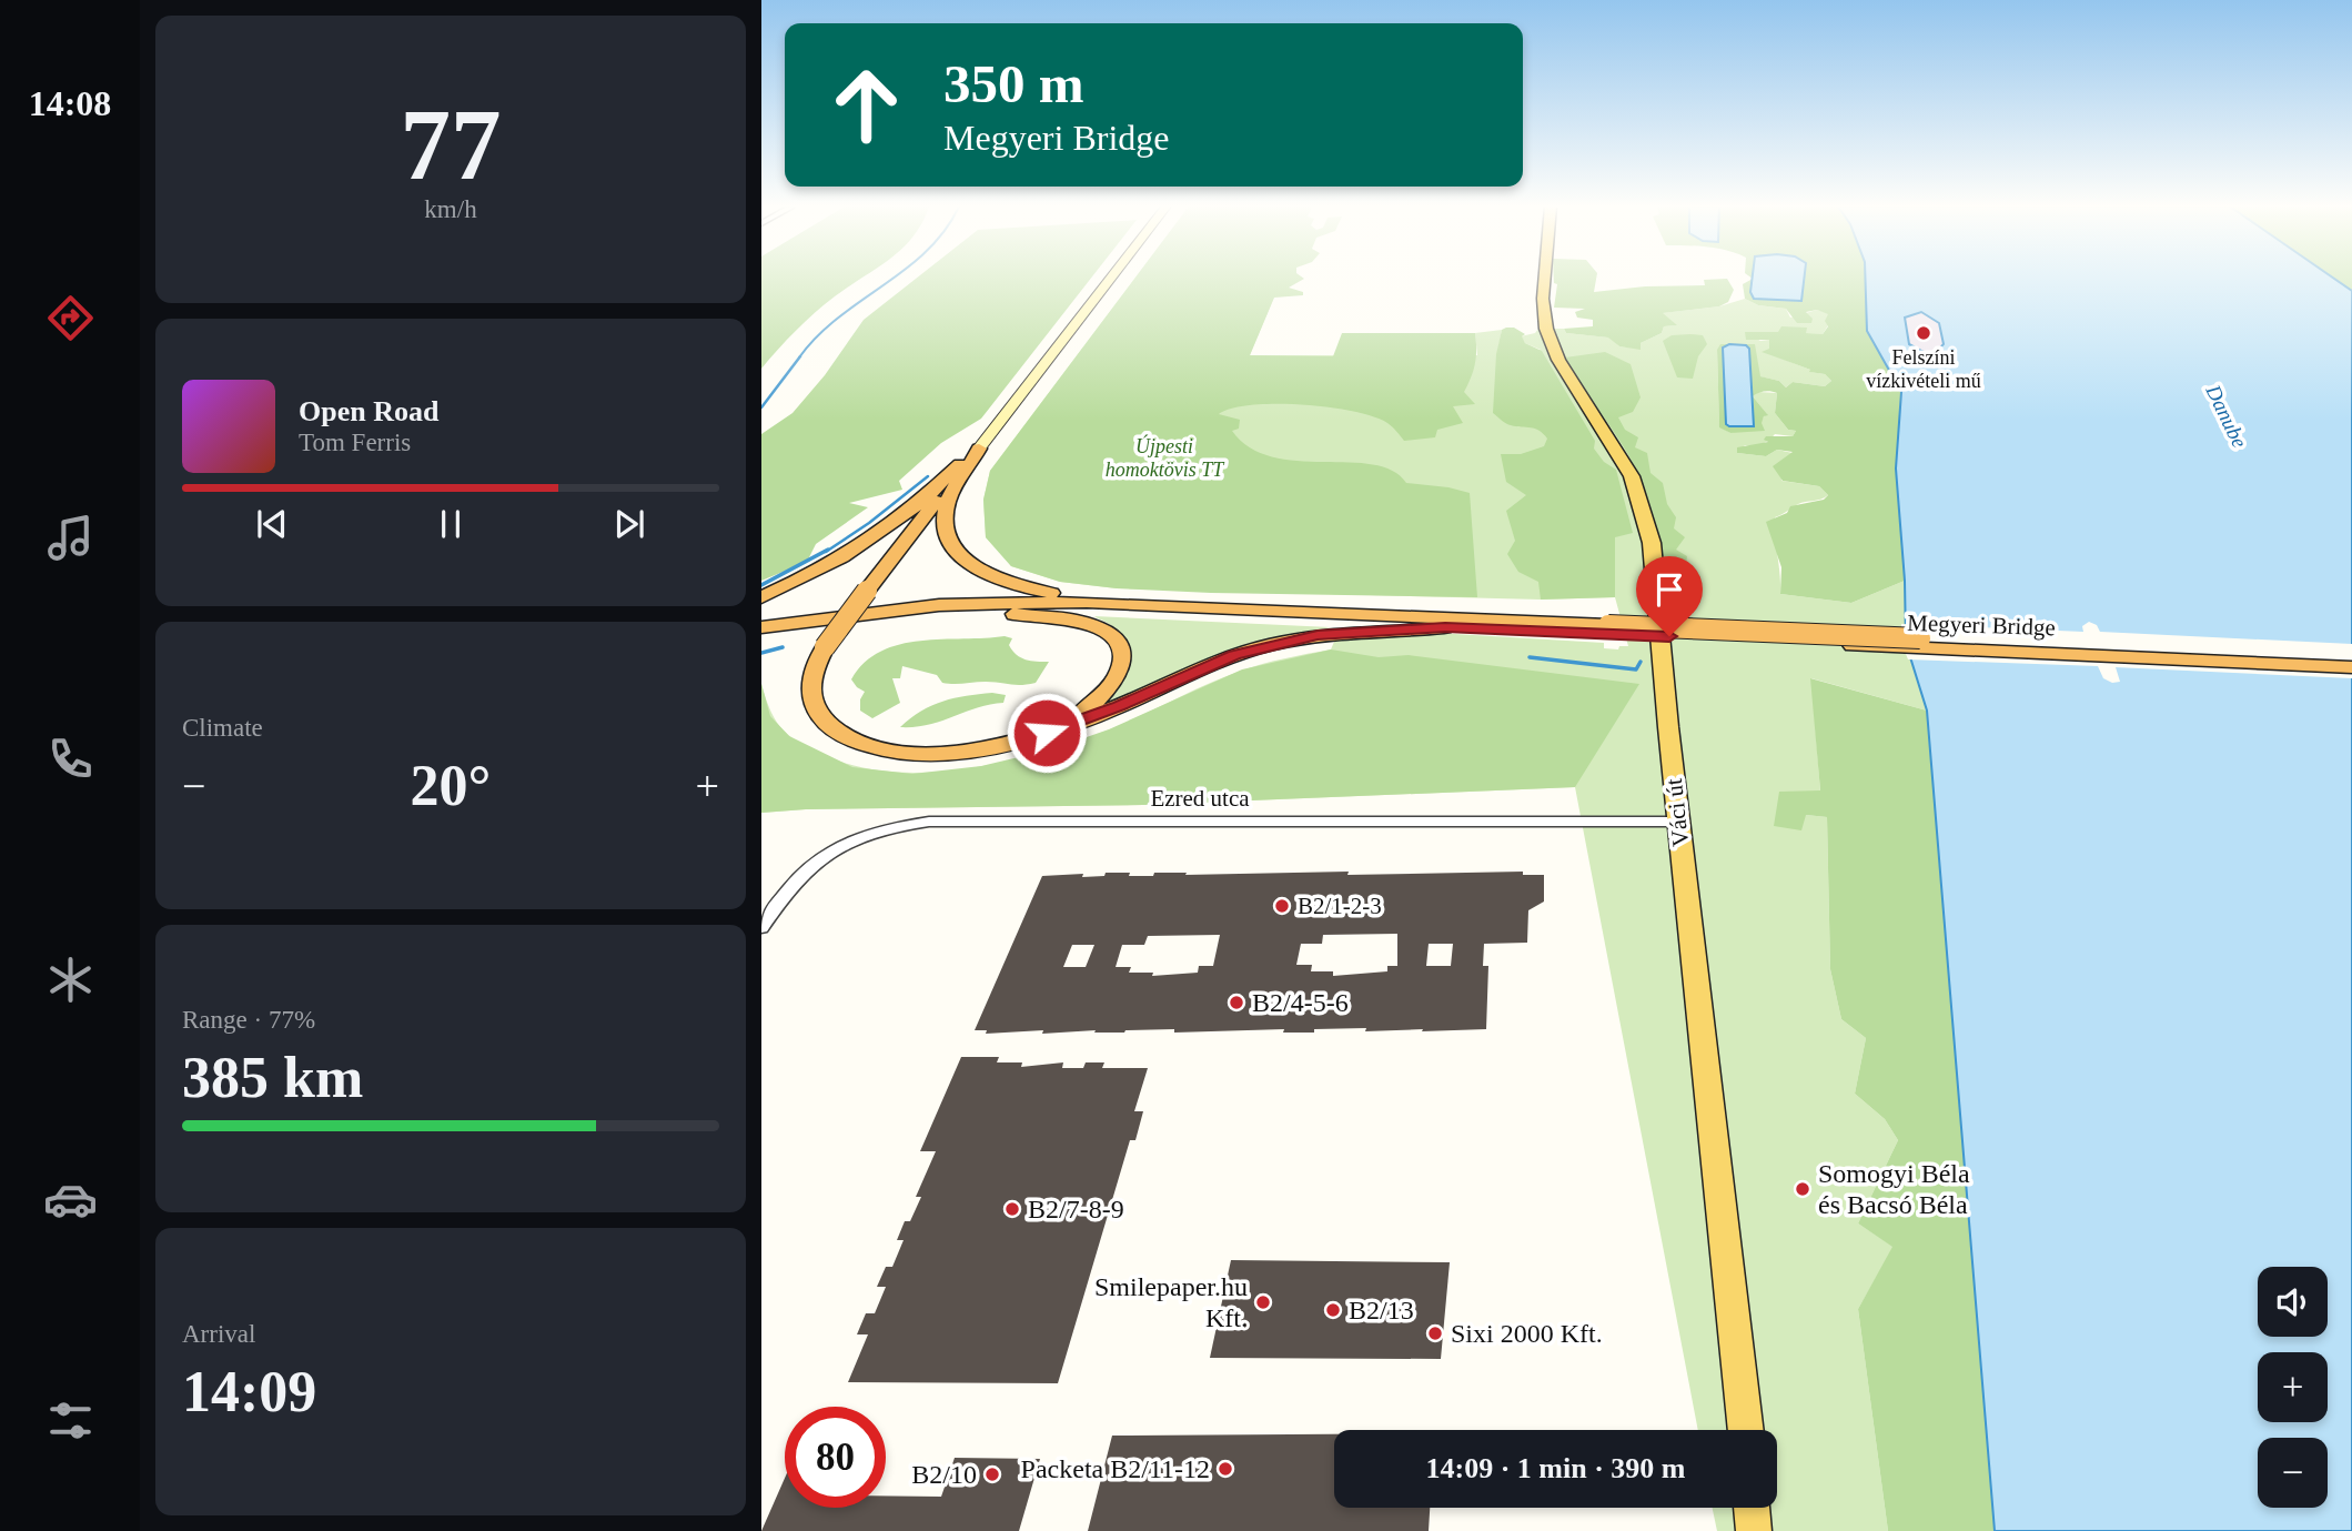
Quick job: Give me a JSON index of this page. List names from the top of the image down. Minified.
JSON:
{"streets":{"highway":["Megyeri Bridge"],"main road":["Váci út"],"street":["Ezred utca"]},"crossings":[["Ezred utca","Váci út"]],"water":["Danube"],"parks":["Újpesti homoktövis TT"],"places":["Felszíni vízkivételi mű","B2/1-2-3","B2/4-5-6","Somogyi Béla és Bacsó Béla","B2/7-8-9","Smilepaper.hu Kft.","B2/13","Sixi 2000 Kft.","Packeta B2/11-12","B2/10"],"page":{"tabs":"14:08","tile":[["77","km/h"],"Climate",["Range · 77%","385 km"],["Arrival","14:09"]],"turn":["350 m","Megyeri Bridge"],"song":["Open Road","Tom Ferris"],"heat":["−","20°","+"],"map_buttons":["+","−"],"limit":"80","trip":"14:09 · 1 min · 390 m"}}
